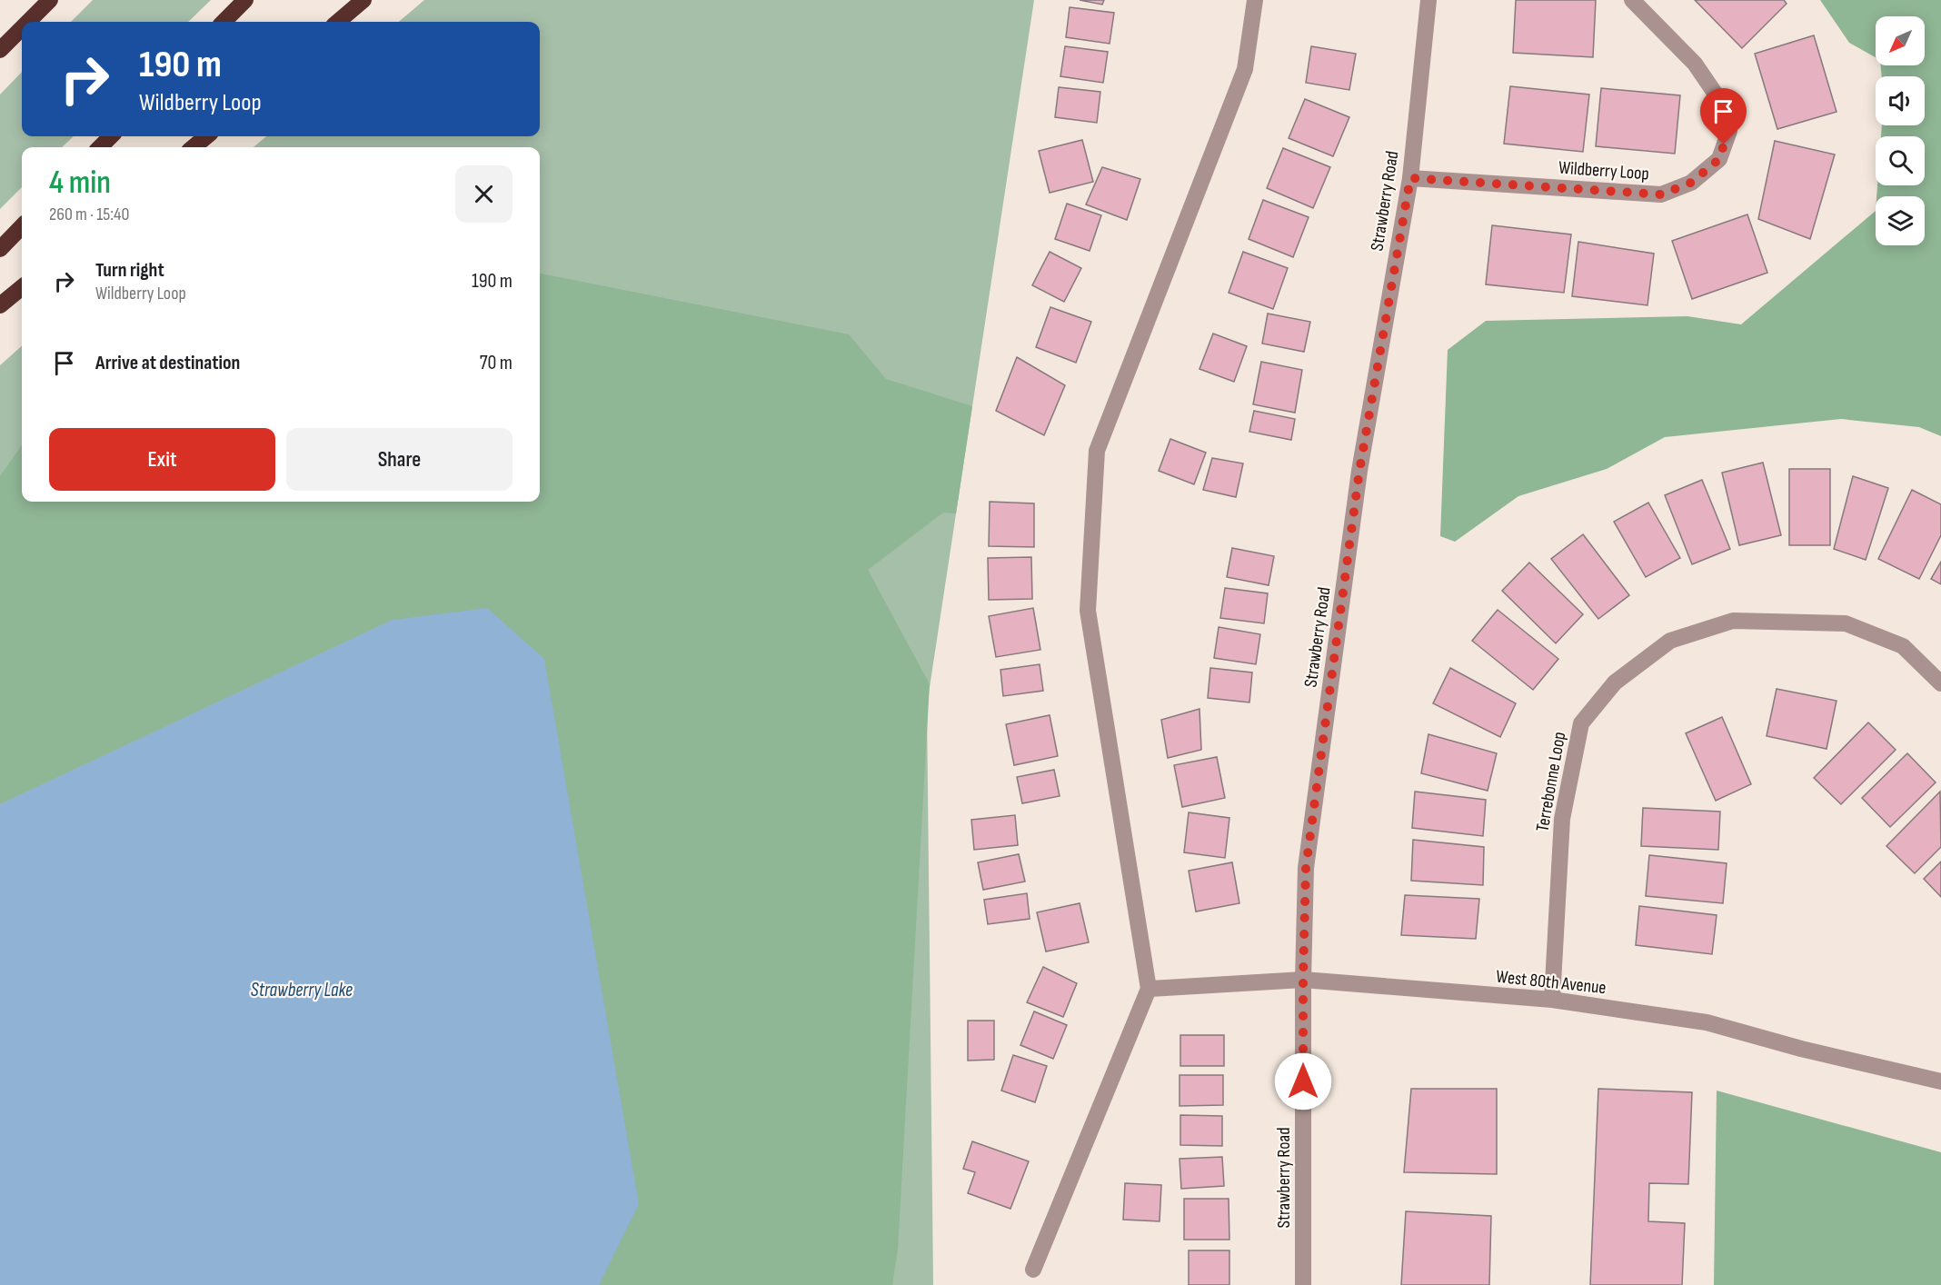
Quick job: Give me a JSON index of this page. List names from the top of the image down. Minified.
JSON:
{"streets":{"street":["Wildberry Loop","Strawberry Road","Terrebonne Loop","West 80th Avenue"]},"crossings":[["Wildberry Loop","Strawberry Road"],["Strawberry Road","West 80th Avenue"],["Terrebonne Loop","West 80th Avenue"]],"water":["Strawberry Lake"],"north":"bottom left","page":{"turn":["190 m","Wildberry Loop"],"heading":["4 min","260 m · 15:40"],"list":[{"name":"Turn right","note":"Wildberry Loop","value":"190 m"},{"name":"Arrive at destination","value":"70 m"}],"buttons":["Exit","Share"]}}
